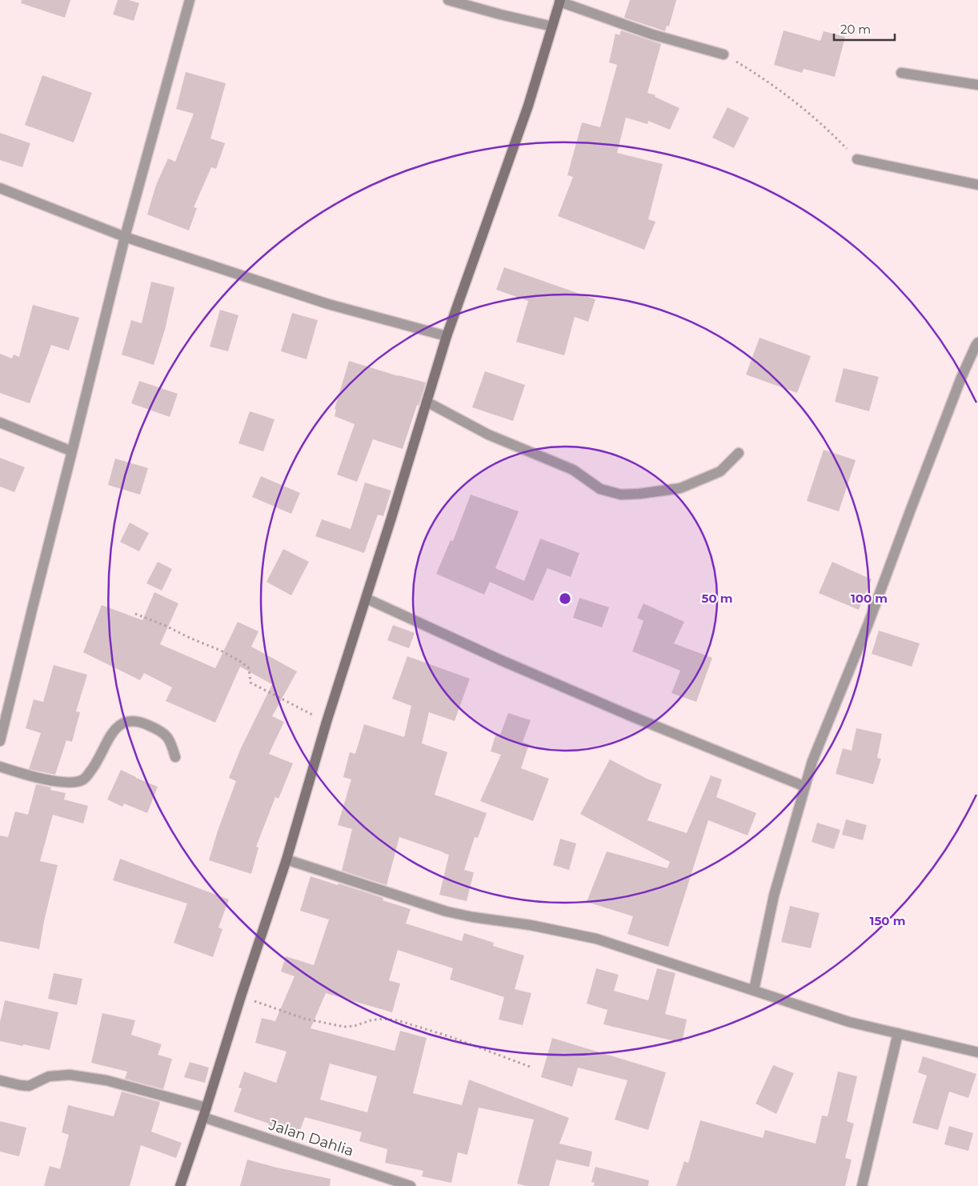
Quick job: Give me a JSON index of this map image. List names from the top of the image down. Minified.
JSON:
{"streets":{"street":["Jalan Dahlia"]},"scale_bar":"20 m","rings":["50 m","100 m","150 m"]}
